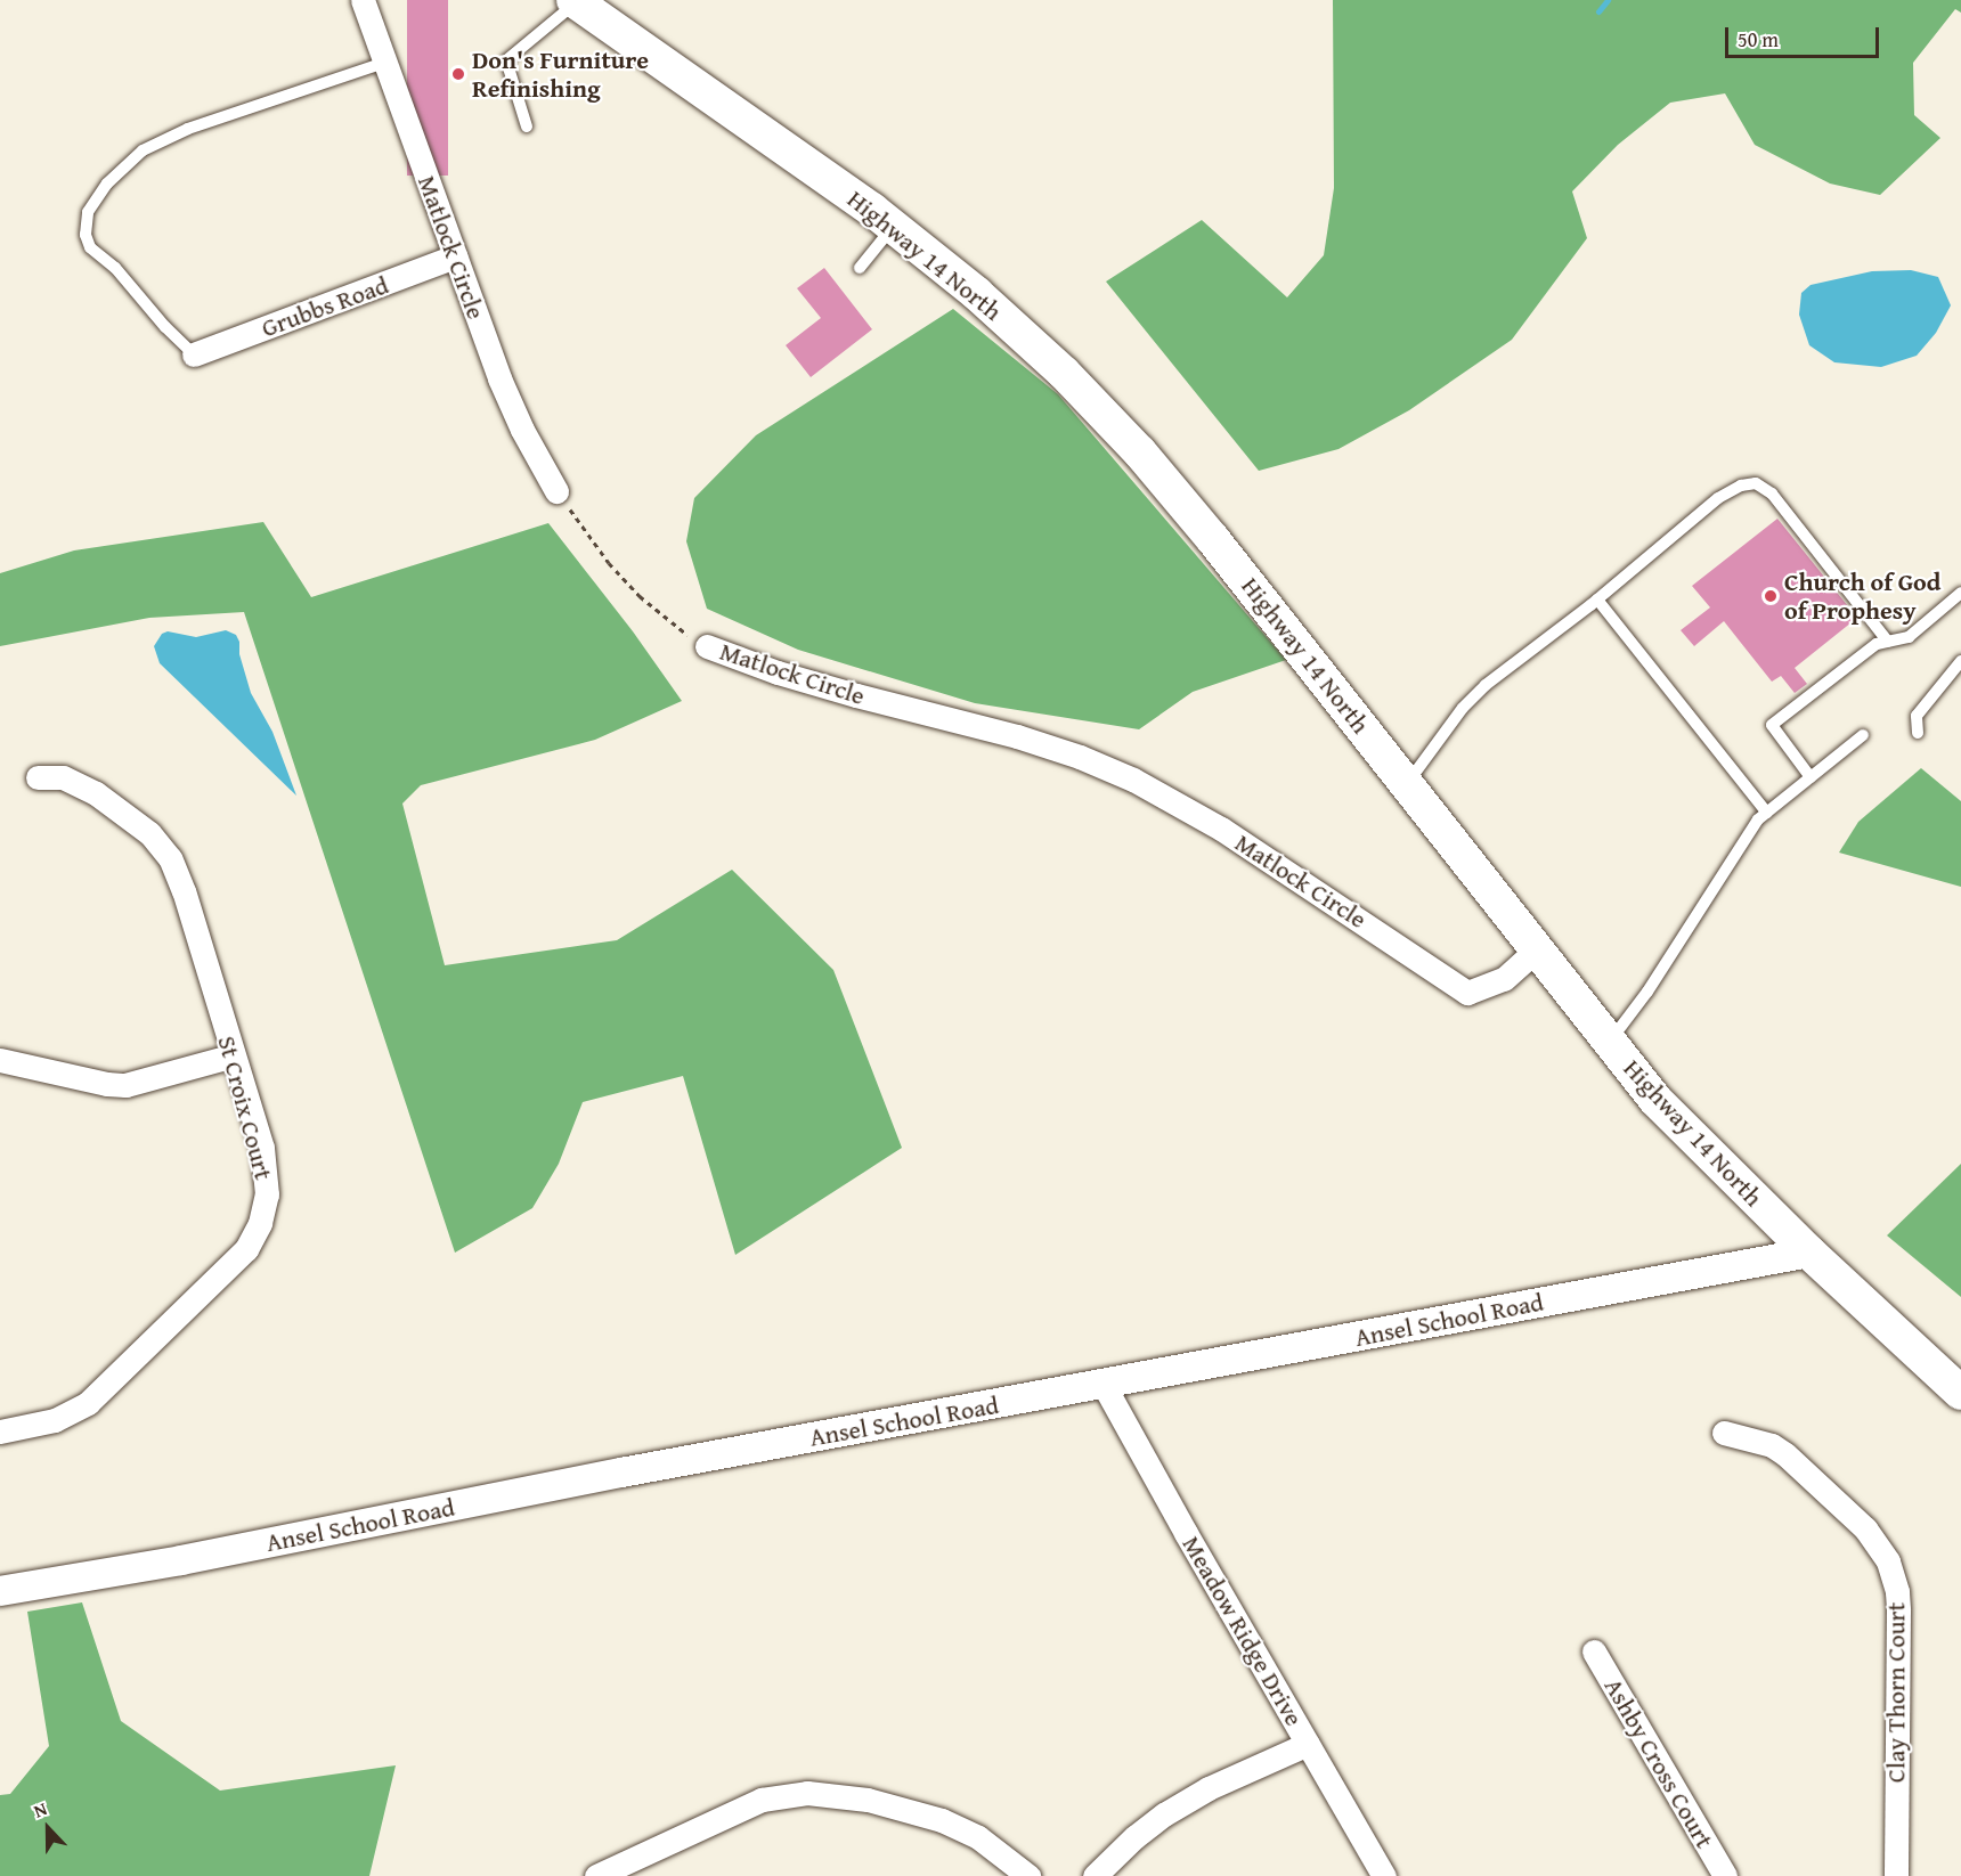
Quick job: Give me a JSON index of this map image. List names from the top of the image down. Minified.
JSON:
{"streets":{"main road":["Highway 14 North"],"street":["Matlock Circle","Grubbs Road","St Croix Court","Ansel School Road","Meadow Ridge Drive","Clay Thorn Court","Ashby Cross Court"]},"crossings":[["Matlock Circle","Highway 14 North"],["Matlock Circle","Grubbs Road"],["Highway 14 North","Ansel School Road"],["Ansel School Road","Meadow Ridge Drive"]],"places":["Don's Furniture Refinishing","Church of God of Prophesy"],"scale_bar":"50 m","north":"top"}
